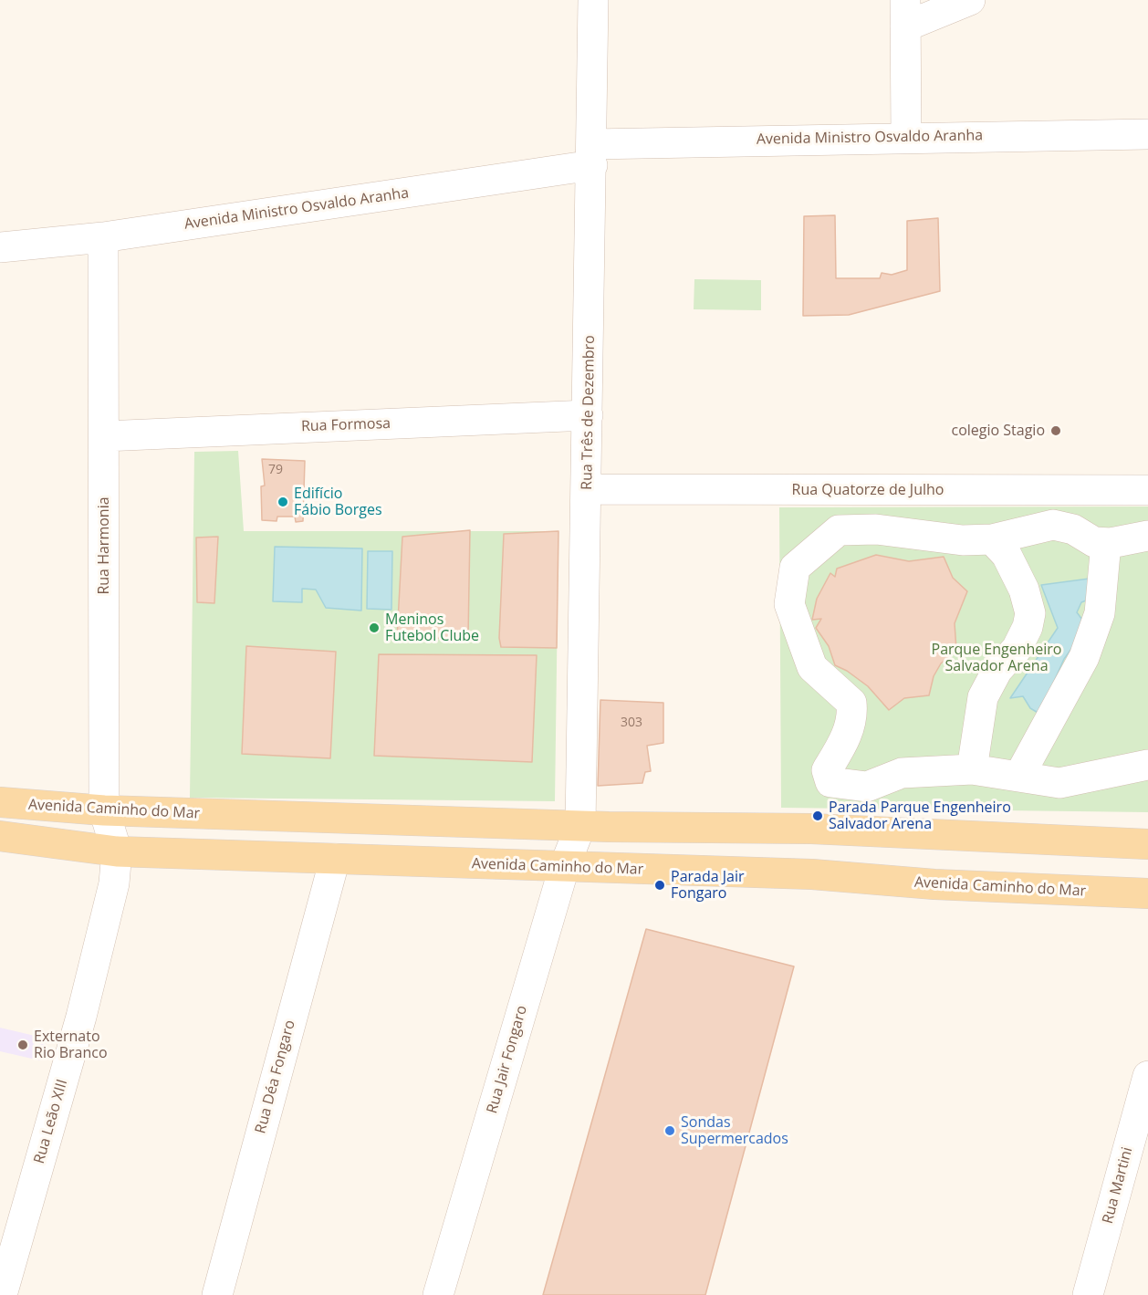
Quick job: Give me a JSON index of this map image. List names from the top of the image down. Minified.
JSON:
{"streets":{"main road":["Avenida Caminho do Mar"],"street":["Avenida Ministro Osvaldo Aranha","Rua Três de Dezembro","Rua Formosa","Rua Quatorze de Julho","Rua Harmonia","Rua Jair Fongaro","Rua Déa Fongaro","Rua Leão XIII","Rua Martini"]},"crossings":[["Avenida Ministro Osvaldo Aranha","Rua Três de Dezembro"],["Avenida Ministro Osvaldo Aranha","Rua Harmonia"],["Rua Três de Dezembro","Rua Formosa"],["Rua Três de Dezembro","Rua Quatorze de Julho"],["Rua Três de Dezembro","Avenida Caminho do Mar"],["Rua Três de Dezembro","Rua Jair Fongaro"],["Rua Formosa","Rua Harmonia"],["Rua Harmonia","Avenida Caminho do Mar"],["Rua Harmonia","Rua Leão XIII"],["Avenida Caminho do Mar","Rua Jair Fongaro"],["Avenida Caminho do Mar","Rua Déa Fongaro"],["Avenida Caminho do Mar","Rua Leão XIII"]],"parks":["Parque Engenheiro Salvador Arena"],"places":["colegio Stagio","Edifício Fábio Borges","Meninos Futebol Clube","Parada Parque Engenheiro Salvador Arena","Parada Jair Fongaro","Externato Rio Branco","Sondas Supermercados"],"house_numbers":["79","303"]}
